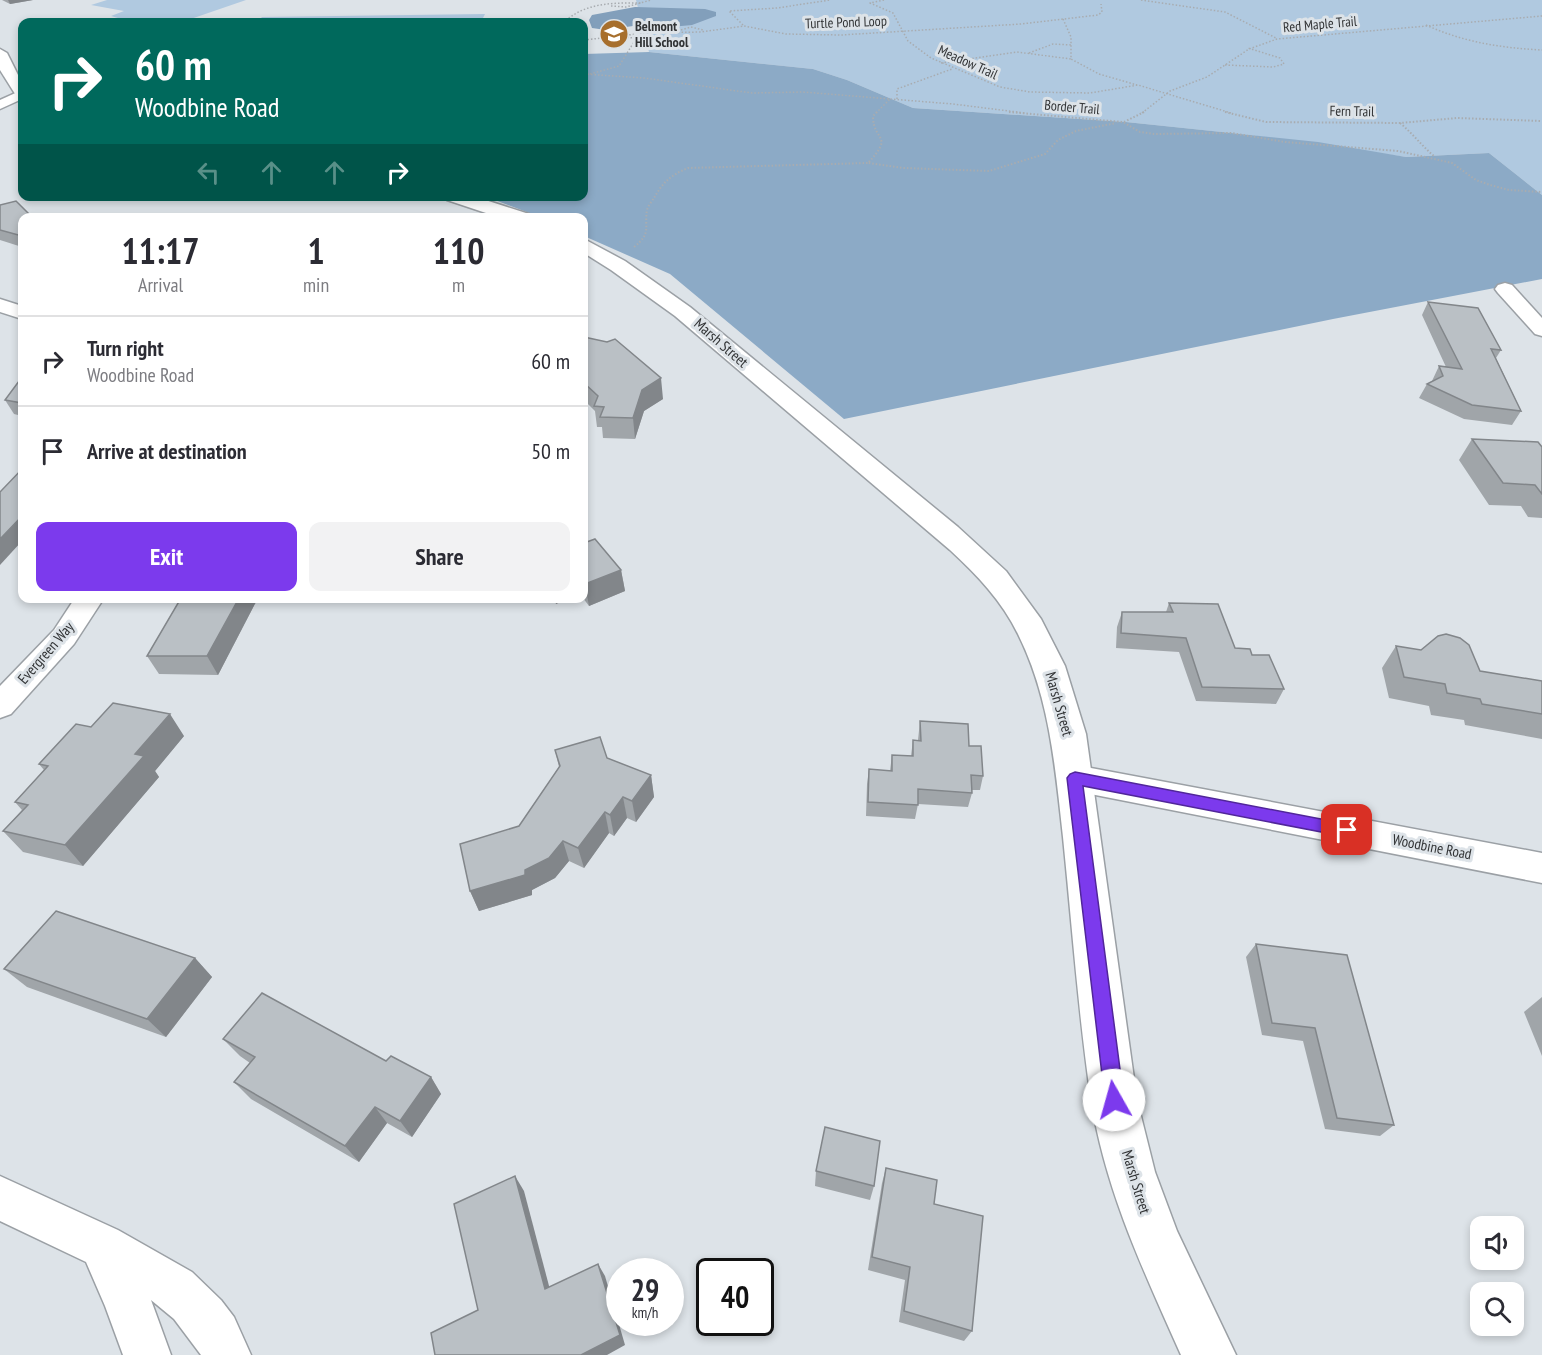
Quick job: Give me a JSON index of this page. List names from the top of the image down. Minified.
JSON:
{"streets":{"street":["Marsh Street","Evergreen Way","Woodbine Road"],"path":["Turtle Pond Loop","Red Maple Trail","Meadow Trail","Border Trail","Fern Trail"]},"crossings":[["Turtle Pond Loop","Meadow Trail"],["Red Maple Trail","Meadow Trail"],["Red Maple Trail","Border Trail"],["Red Maple Trail","Fern Trail"],["Meadow Trail","Fern Trail"],["Marsh Street","Woodbine Road"]],"places":{"school or university":["Belmont Hill School"]},"page":{"turn":["60 m","Woodbine Road"],"eta":["11:17","Arrival","1","min","110","m"],"list":[{"name":"Turn right","note":"Woodbine Road","value":"60 m"},{"name":"Arrive at destination","value":"50 m"}],"buttons":["Exit","Share"],"speed":"29 km/h","limit":"40"}}
